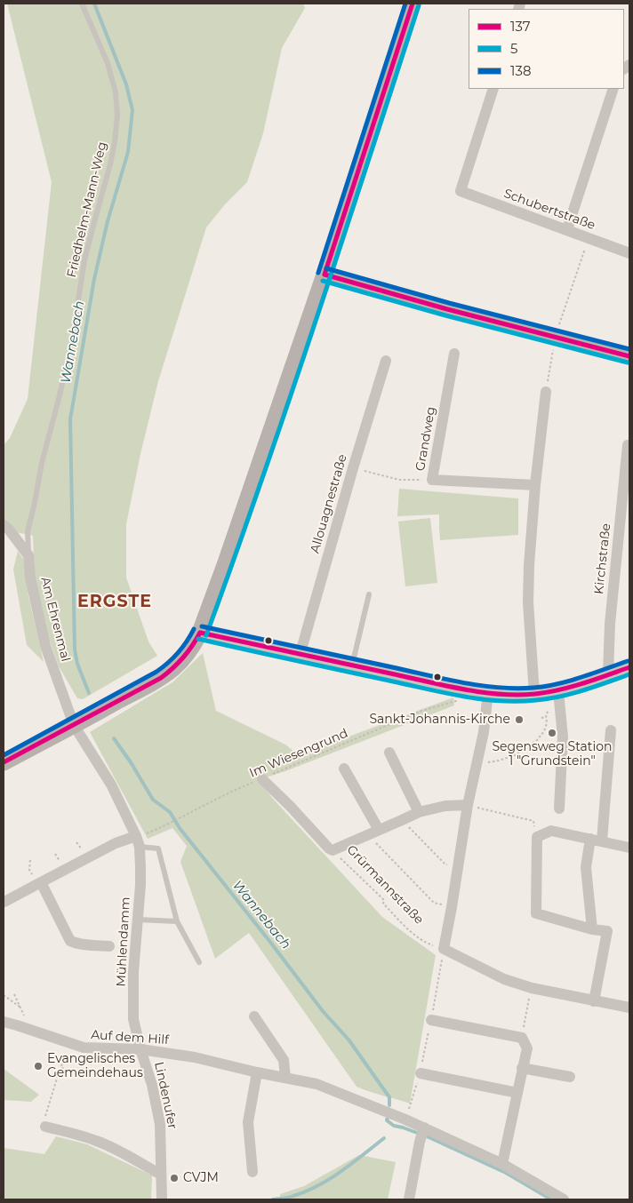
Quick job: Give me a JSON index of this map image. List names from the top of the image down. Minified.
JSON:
{"streets":{"street":["Schubertstraße","Grandweg","Allouagnestraße","Kirchstraße","Am Ehrenmal","Grürmannstraße","Mühlendamm","Auf dem Hilf","Lindenufer"],"lane":["Friedhelm-Mann-Weg"],"path":["Im Wiesengrund"]},"crossings":[["Friedhelm-Mann-Weg","Am Ehrenmal"],["Am Ehrenmal","Mühlendamm"],["Im Wiesengrund","Grürmannstraße"],["Im Wiesengrund","Mühlendamm"],["Mühlendamm","Auf dem Hilf"],["Mühlendamm","Lindenufer"],["Auf dem Hilf","Lindenufer"]],"districts":["ERGSTE"],"water":["Wannebach"],"places":["Sankt-Johannis-Kirche","Segensweg Station 1 \"Grundstein\"","Evangelisches Gemeindehaus","CVJM"],"lines":["transit line 137","transit line 138","transit line 5"],"legend":["137","5","138"]}
